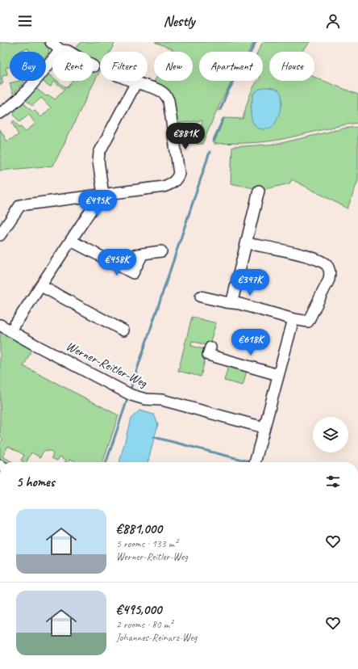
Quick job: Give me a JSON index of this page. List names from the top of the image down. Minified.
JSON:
{"streets":{"street":["Werner-Reitler-Weg"]},"page":{"header":"Nestly","chip":["Buy","Rent","Filters","New","Apartment","House"],"price":["€881K","€495K","€458K","€347K","€618K"],"heading":"5 homes","list":[{"name":"€881,000","note":"5 rooms · 133 m² · Werner-Reitler-Weg"},{"name":"€495,000","note":"2 rooms · 80 m² · Johannes-Reinarz-Weg"}]}}
